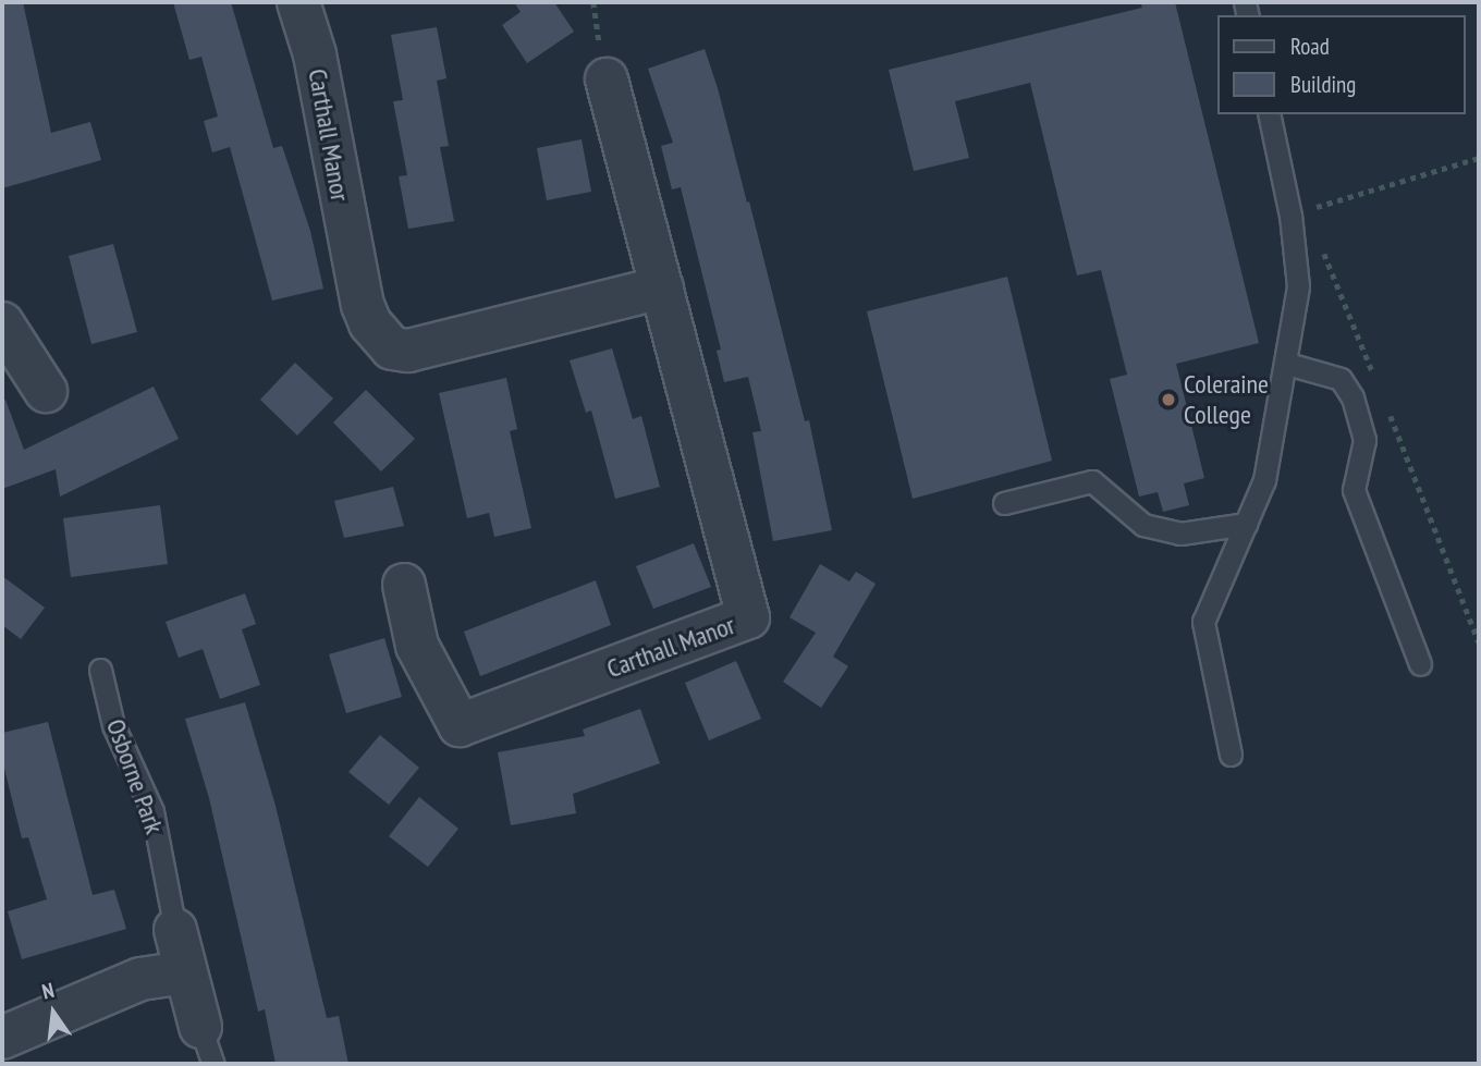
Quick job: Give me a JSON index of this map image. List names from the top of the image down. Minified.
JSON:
{"streets":{"street":["Carthall Manor","Osborne Park"]},"places":["Coleraine College"],"legend":["Road","Building"],"north":"top"}
